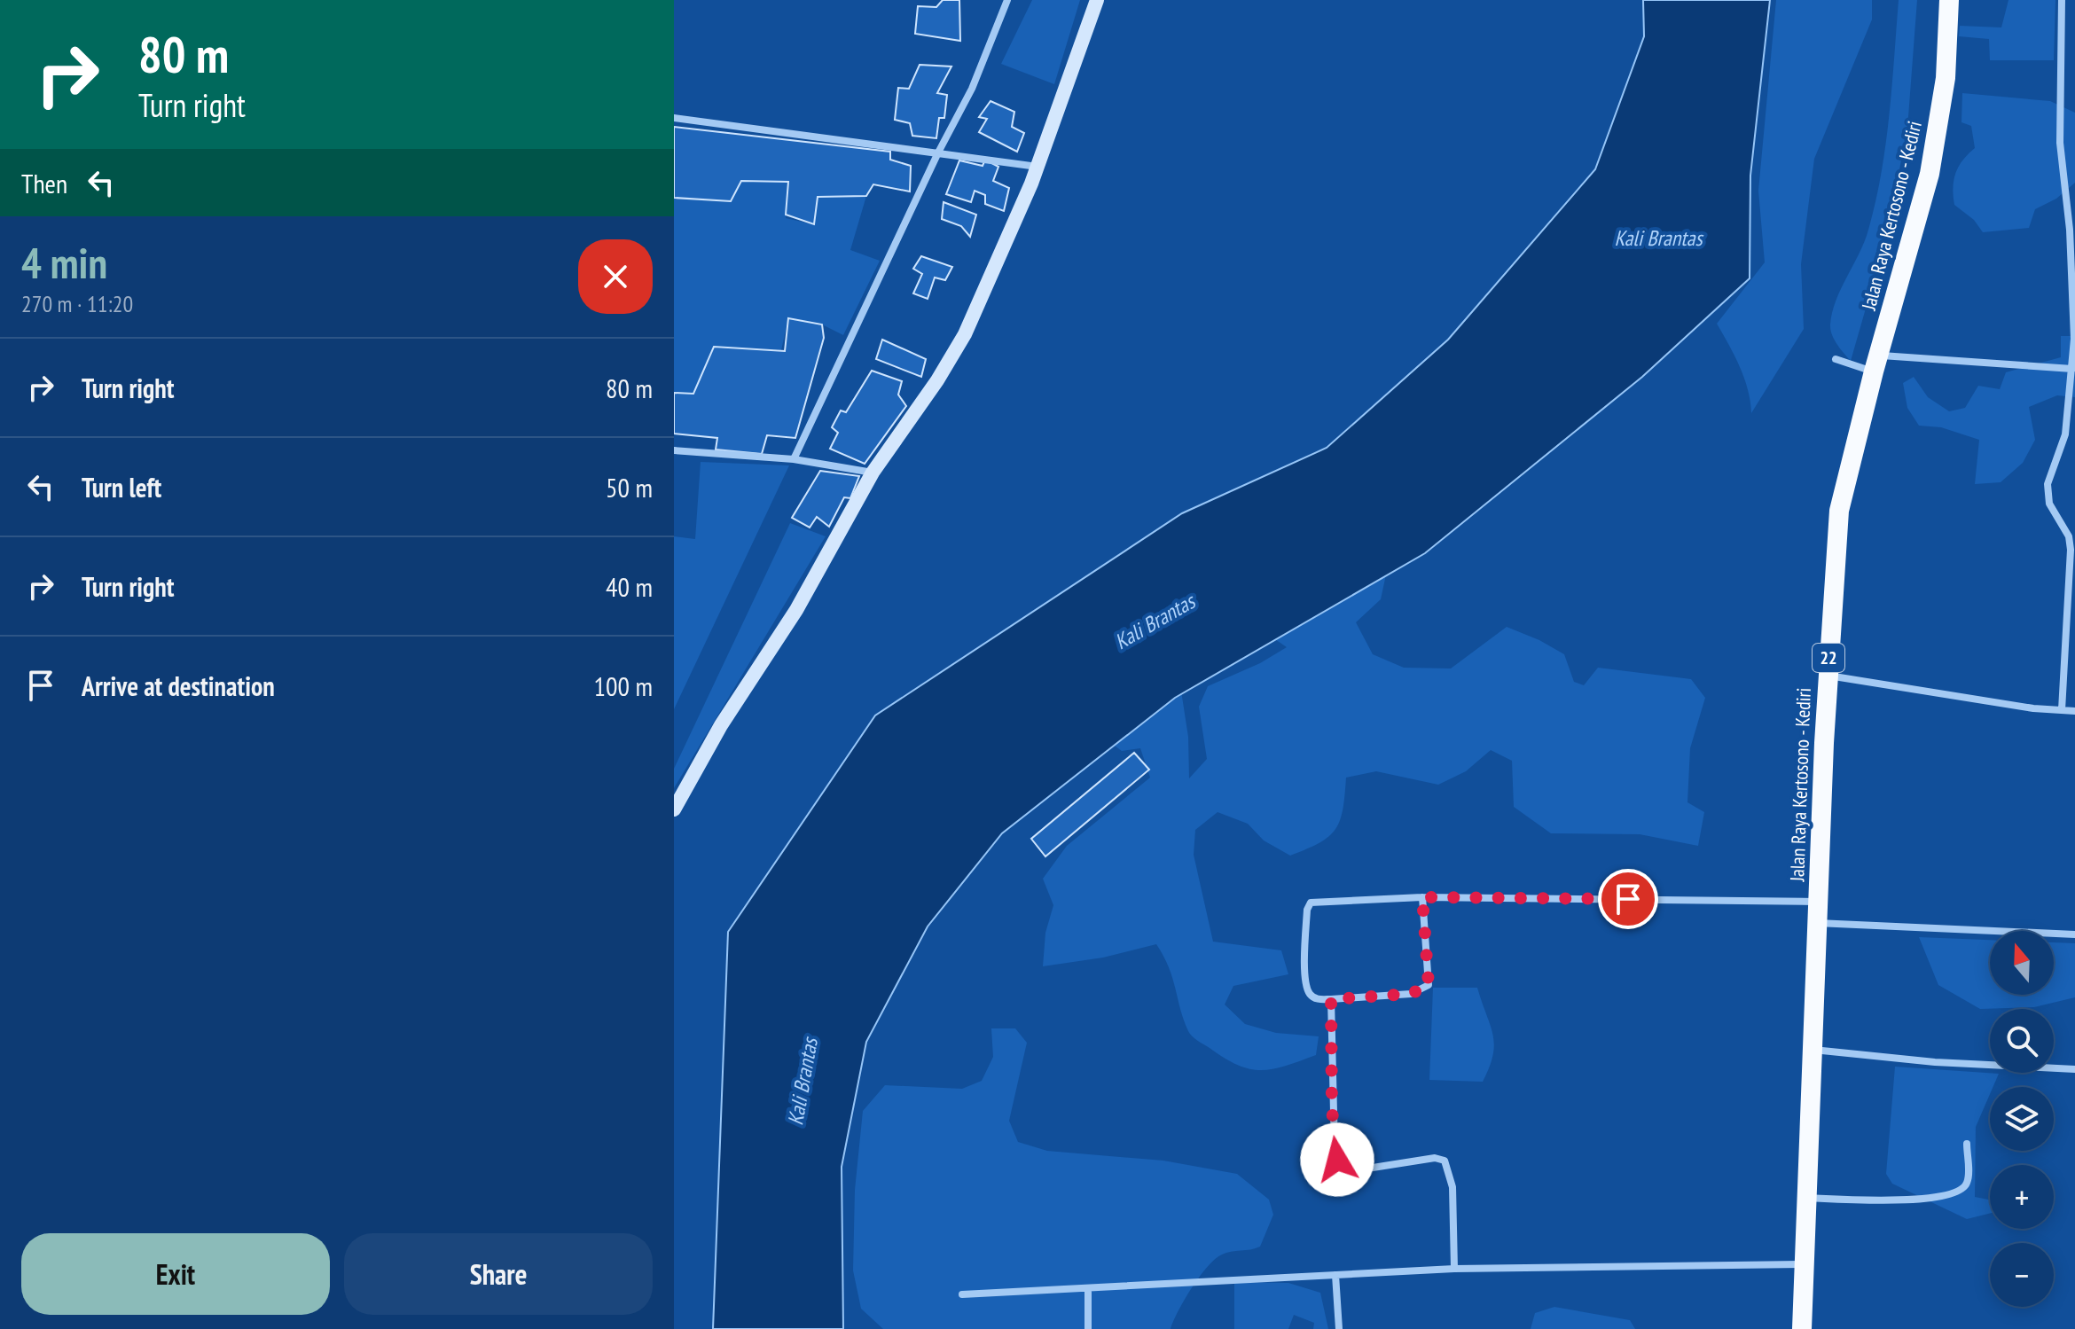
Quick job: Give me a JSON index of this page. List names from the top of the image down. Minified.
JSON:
{"streets":{"highway":["Jalan Raya Kertosono - Kediri","22"]},"water":["Kali Brantas"],"north":"top","page":{"turn":["80 m","Turn right"],"then":"Then","heading":["4 min","270 m · 11:20"],"list":[{"name":"Turn right","value":"80 m"},{"name":"Turn left","value":"50 m"},{"name":"Turn right","value":"40 m"},{"name":"Arrive at destination","value":"100 m"}],"map_buttons":["+","−"],"buttons":["Exit","Share"]}}
